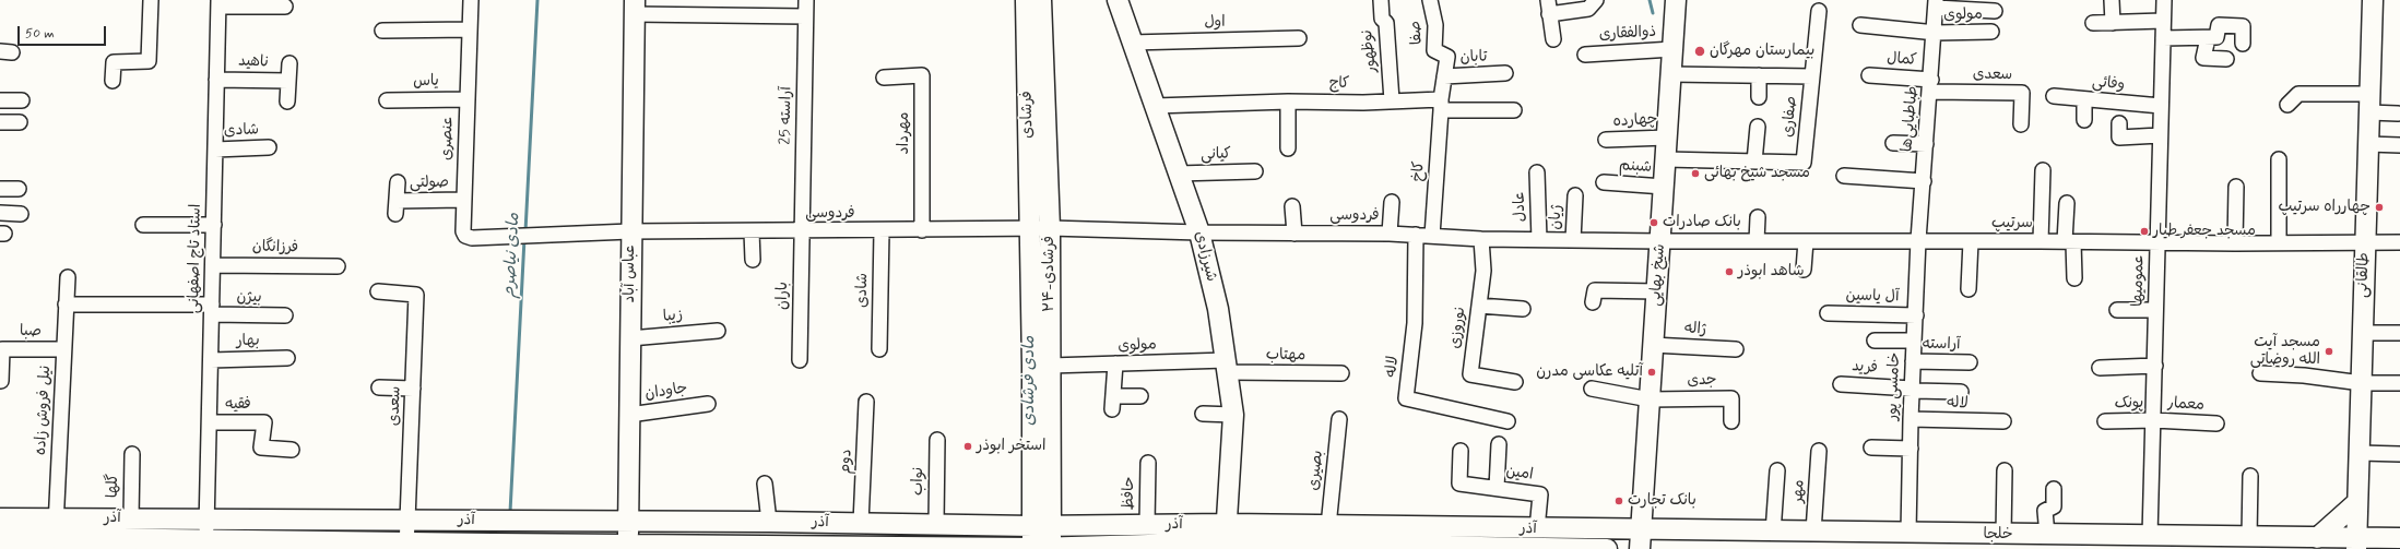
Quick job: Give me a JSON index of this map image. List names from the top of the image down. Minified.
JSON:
{"streets":{"main road":["فرشادی","شیرزادی","عباس آباد","۲۴-فرشادی","شیخ بهایی","طالقانی","آذر","خلجا"],"street":["مولوی","اول","صفا","ذوالفقاری","نوظهور","تابان","کمال","ناهید","سعدی","یاس","کاج","وفائی","آراسته 25","صفاری","طباطبایی‌ها","چهارده","شادی","مهرداد","عنصری","کیانی","شبنم","کاخ","صولتی","عادل","فردوسی","ژیان","سرتیپ","فرزانگان","استاد تاج اصفهانی","عمومیها","باران","آل یاسین","بیژن","زیبا","نوروزی","ژاله","صبا","بهار","آراسته","مهتاب","لاله","فرید","جدی","خامسی پور","جاودان","پونک","فقیه","معمار","نیل فروش زاده","دوم","بصیری","امین","نواب","گلها","مهر","حافظ"]},"crossings":[["مولوی","طباطبایی‌ها"],["مولوی","شیرزادی"],["مولوی","۲۴-فرشادی"],["مولوی","مهتاب"],["اول","شیرزادی"],["صفا","کاخ"],["ذوالفقاری","شیخ بهایی"],["نوظهور","کاج"],["تابان","کاخ"],["کمال","سعدی"],["کمال","طباطبایی‌ها"],["ناهید","استاد تاج اصفهانی"],["سعدی","طباطبایی‌ها"],["سعدی","آذر"],["یاس","عنصری"],["کاج","کاخ"],["کاج","شیرزادی"],["وفائی","عمومیها"],["فرشادی","فردوسی"],["فرشادی","۲۴-فرشادی"],["فرشادی","آذر"],["آراسته 25","فردوسی"],["آراسته 25","باران"],["صفاری","شیخ بهایی"],["طباطبایی‌ها","سرتیپ"],["طباطبایی‌ها","خامسی پور"],["چهارده","شیخ بهایی"],["شادی","فردوسی"],["شادی","استاد تاج اصفهانی"],["مهرداد","فردوسی"],["عنصری","صولتی"],["عنصری","فردوسی"],["عنصری","عباس آباد"],["کیانی","شیرزادی"],["شبنم","شیخ بهایی"],["کاخ","فردوسی"],["عادل","فردوسی"],["فردوسی","ژیان"],["فردوسی","سرتیپ"],["فردوسی","شیرزادی"],["فردوسی","عباس آباد"],["فردوسی","۲۴-فرشادی"],["فردوسی","شیخ بهایی"],["فردوسی","باران"],["فردوسی","نوروزی"],["فردوسی","لاله"],["سرتیپ","شیخ بهایی"],["سرتیپ","طالقانی"],["سرتیپ","عمومیها"],["سرتیپ","خامسی پور"],["فرزانگان","استاد تاج اصفهانی"],["شیرزادی","مهتاب"],["شیرزادی","آذر"],["استاد تاج اصفهانی","بیژن"],["استاد تاج اصفهانی","بهار"],["استاد تاج اصفهانی","فقیه"],["استاد تاج اصفهانی","آذر"],["عباس آباد","زیبا"],["عباس آباد","جاودان"],["عباس آباد","آذر"],["۲۴-فرشادی","آذر"],["شیخ بهایی","ژاله"],["شیخ بهایی","جدی"],["شیخ بهایی","آذر"],["شیخ بهایی","خلجا"],["طالقانی","خلجا"],["عمومیها","پونک"],["عمومیها","معمار"],["عمومیها","خلجا"],["آل یاسین","خامسی پور"],["صبا","نیل فروش زاده"],["آراسته","خامسی پور"],["لاله","خامسی پور"],["فرید","خامسی پور"],["خامسی پور","خلجا"],["پونک","معمار"],["نیل فروش زاده","آذر"],["دوم","آذر"],["بصیری","آذر"],["امین","آذر"],["نواب","آذر"],["گلها","آذر"],["مهر","خلجا"],["حافظ","آذر"],["آذر","خلجا"]],"water":["مادی نیاصرم","مادی فرشادی"],"places":["بیمارستان مهرگان","مسجد شیخ بهائی","چهارراه سرتیپ","بانک صادرات","مسجد جعفر طیار","شاهد ابوذر","مسجد آیت الله روضاتی","آتلیه عکاسی مدرن","استخر ابوذر","بانک تجارت"],"scale_bar":"50 m"}
